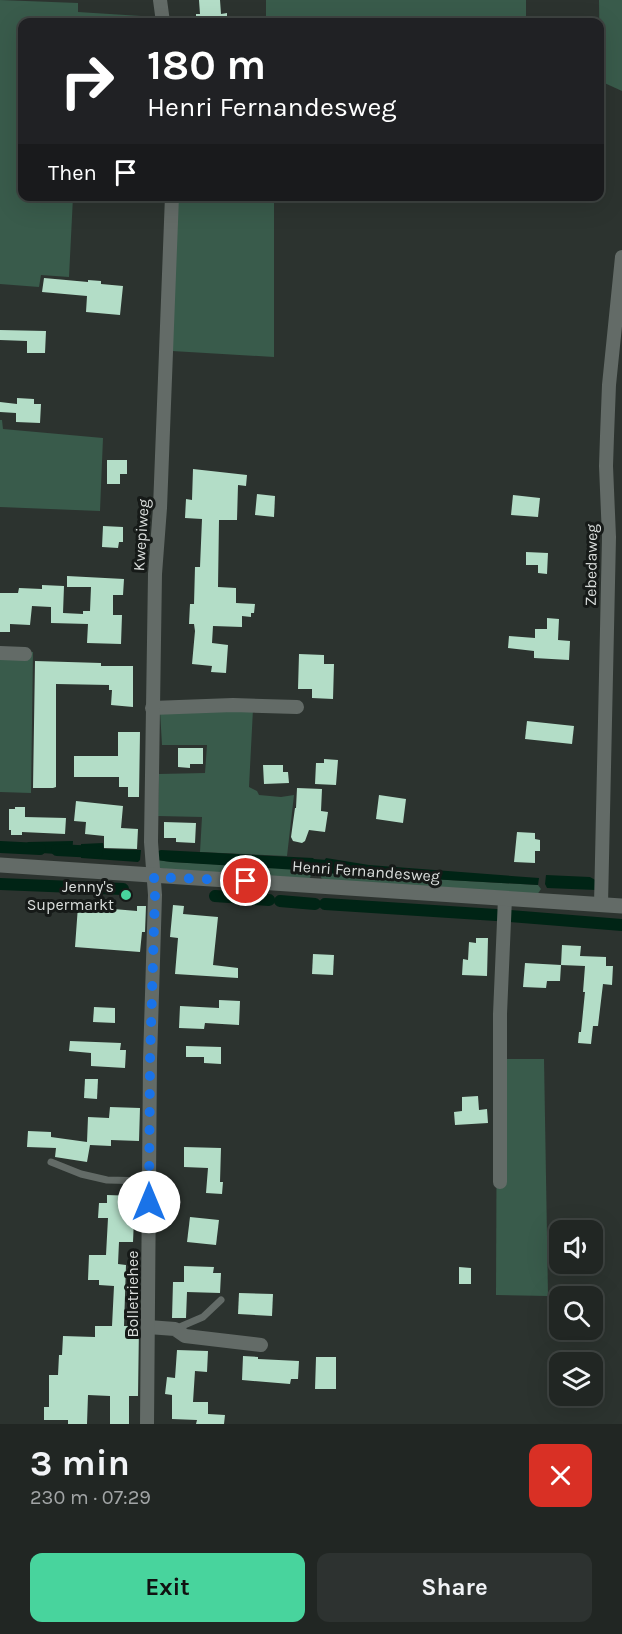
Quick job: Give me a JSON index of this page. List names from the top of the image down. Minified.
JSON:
{"streets":{"street":["Kwepiweg","Zebedaweg","Henri Fernandesweg","Bolletriehee"]},"crossings":[["Kwepiweg","Henri Fernandesweg"],["Kwepiweg","Bolletriehee"],["Zebedaweg","Henri Fernandesweg"],["Henri Fernandesweg","Bolletriehee"]],"places":["Jenny's Supermarkt"],"page":{"turn":["180 m","Henri Fernandesweg"],"then":"Then","heading":["3 min","230 m · 07:29"],"buttons":["Exit","Share"]}}
